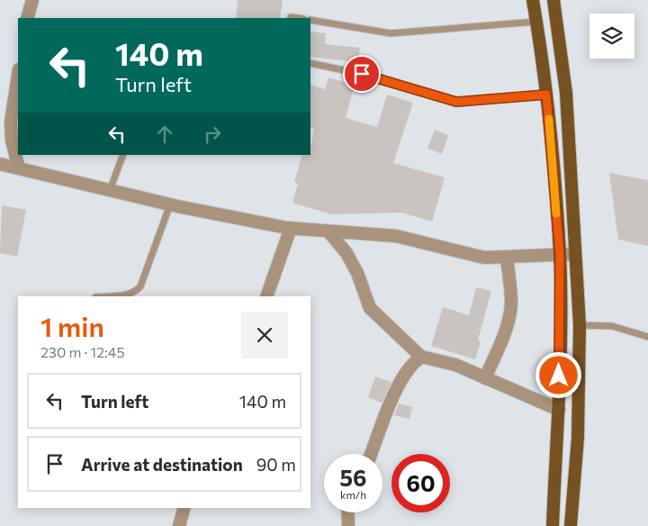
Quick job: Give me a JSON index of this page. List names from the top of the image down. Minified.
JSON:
{"page":{"turn":["140 m","Turn left"],"heading":["1 min","230 m · 12:45"],"list":[{"name":"Turn left","value":"140 m"},{"name":"Arrive at destination","value":"90 m"}],"speed":"56 km/h","limit":"60"}}
